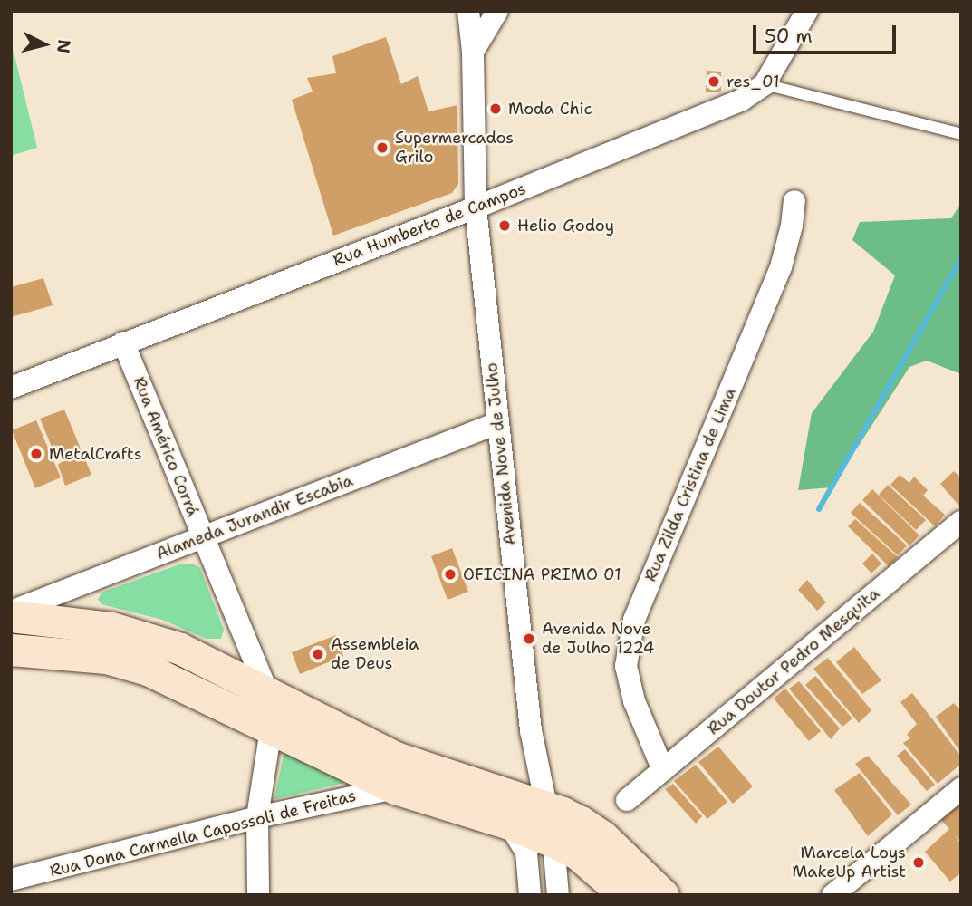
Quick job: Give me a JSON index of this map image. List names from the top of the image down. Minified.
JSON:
{"streets":{"street":["Rua Humberto de Campos","Rua Américo Corrá","Avenida Nove de Julho","Rua Zilda Cristina de Lima","Alameda Jurandir Escabia","Rua Doutor Pedro Mesquita","Rua Dona Carmella Capossoli de Freitas"]},"crossings":[["Rua Humberto de Campos","Rua Américo Corrá"],["Rua Humberto de Campos","Avenida Nove de Julho"],["Rua Américo Corrá","Alameda Jurandir Escabia"],["Rua Américo Corrá","Rua Dona Carmella Capossoli de Freitas"],["Avenida Nove de Julho","Alameda Jurandir Escabia"],["Rua Zilda Cristina de Lima","Rua Doutor Pedro Mesquita"]],"places":["res_01","Moda Chic","Supermercados Grilo","Helio Godoy","MetalCrafts","OFICINA PRIMO 01","Avenida Nove de Julho 1224","Assembleia de Deus","Marcela Loys MakeUp Artist"],"scale_bar":"50 m","north":"right"}
